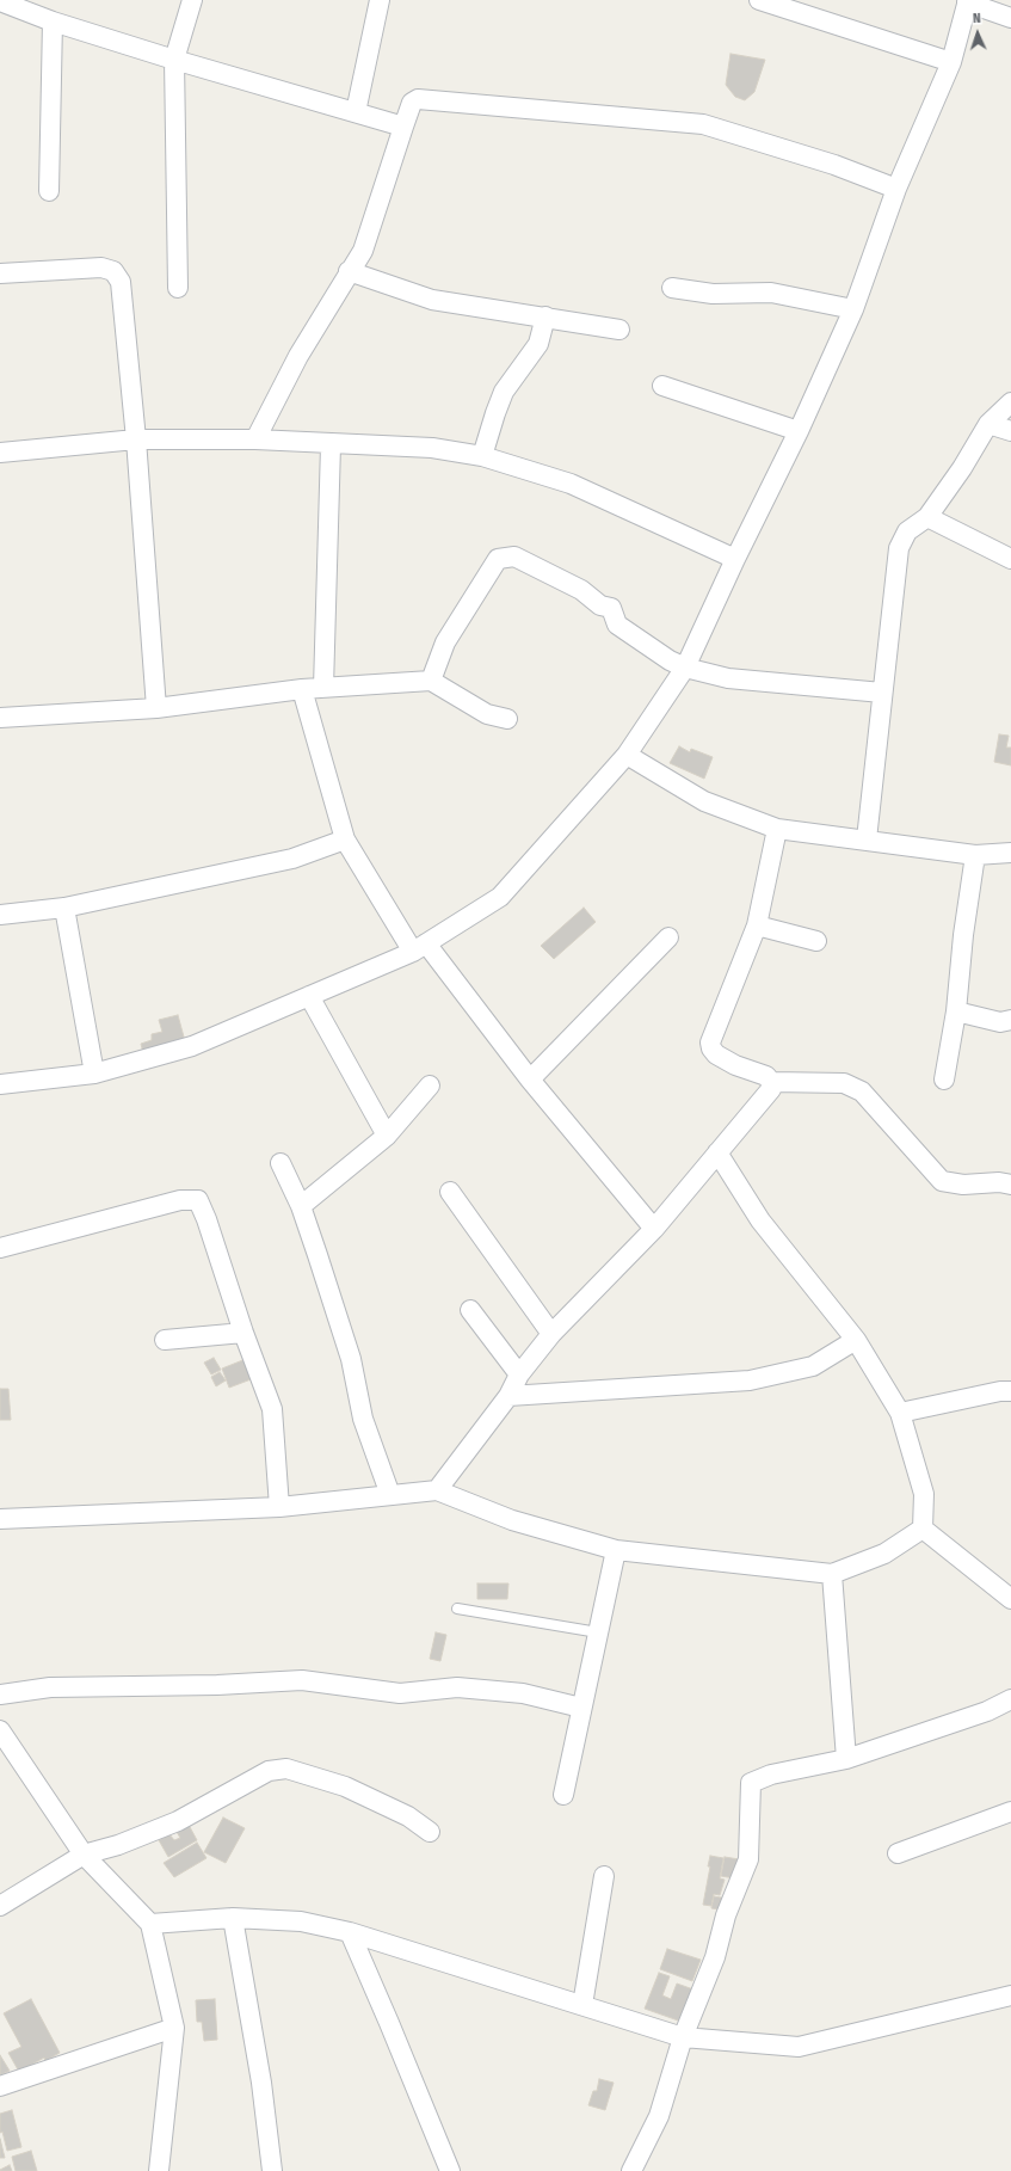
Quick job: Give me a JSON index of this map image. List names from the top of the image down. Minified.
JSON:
{"north":"top"}
